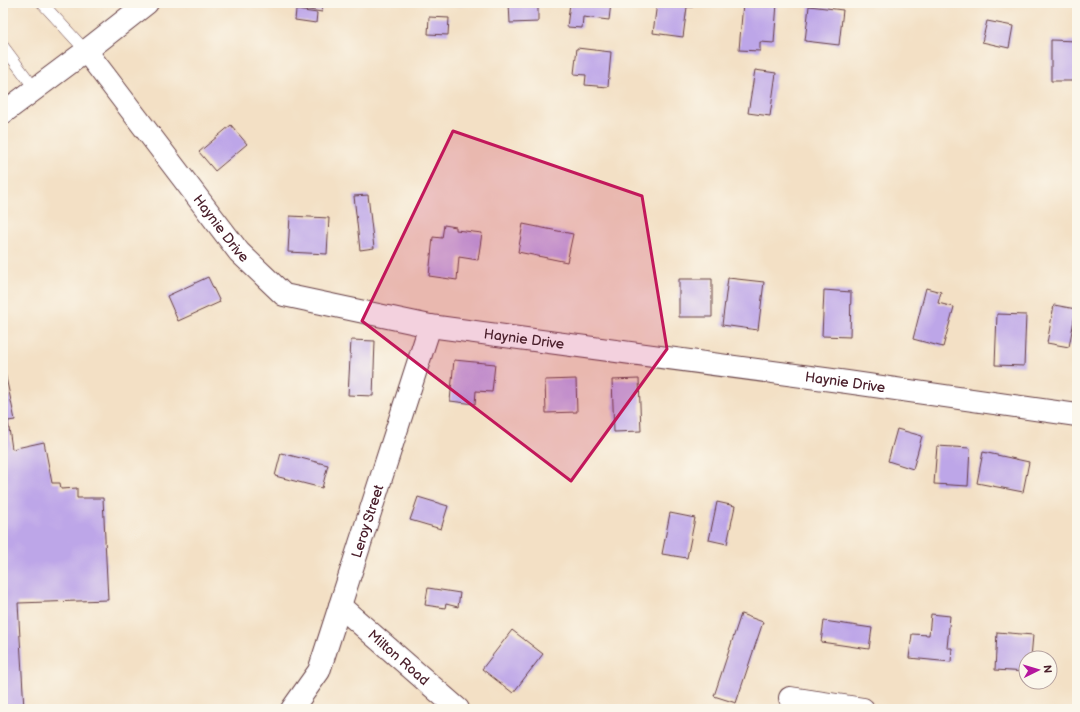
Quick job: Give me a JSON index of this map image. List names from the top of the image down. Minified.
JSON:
{"streets":{"street":["Haynie Drive","Leroy Street","Milton Road"]},"crossings":[["Haynie Drive","Leroy Street"],["Leroy Street","Milton Road"]],"north":"right"}
